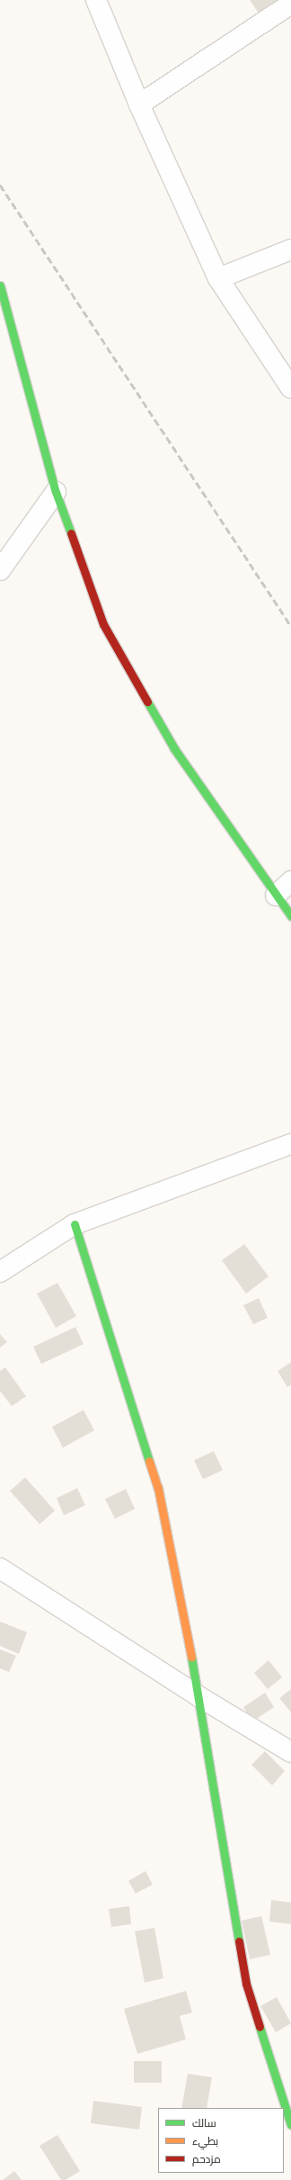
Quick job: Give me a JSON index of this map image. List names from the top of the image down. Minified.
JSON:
{"legend":["سالك","بطيء","مزدحم"]}
